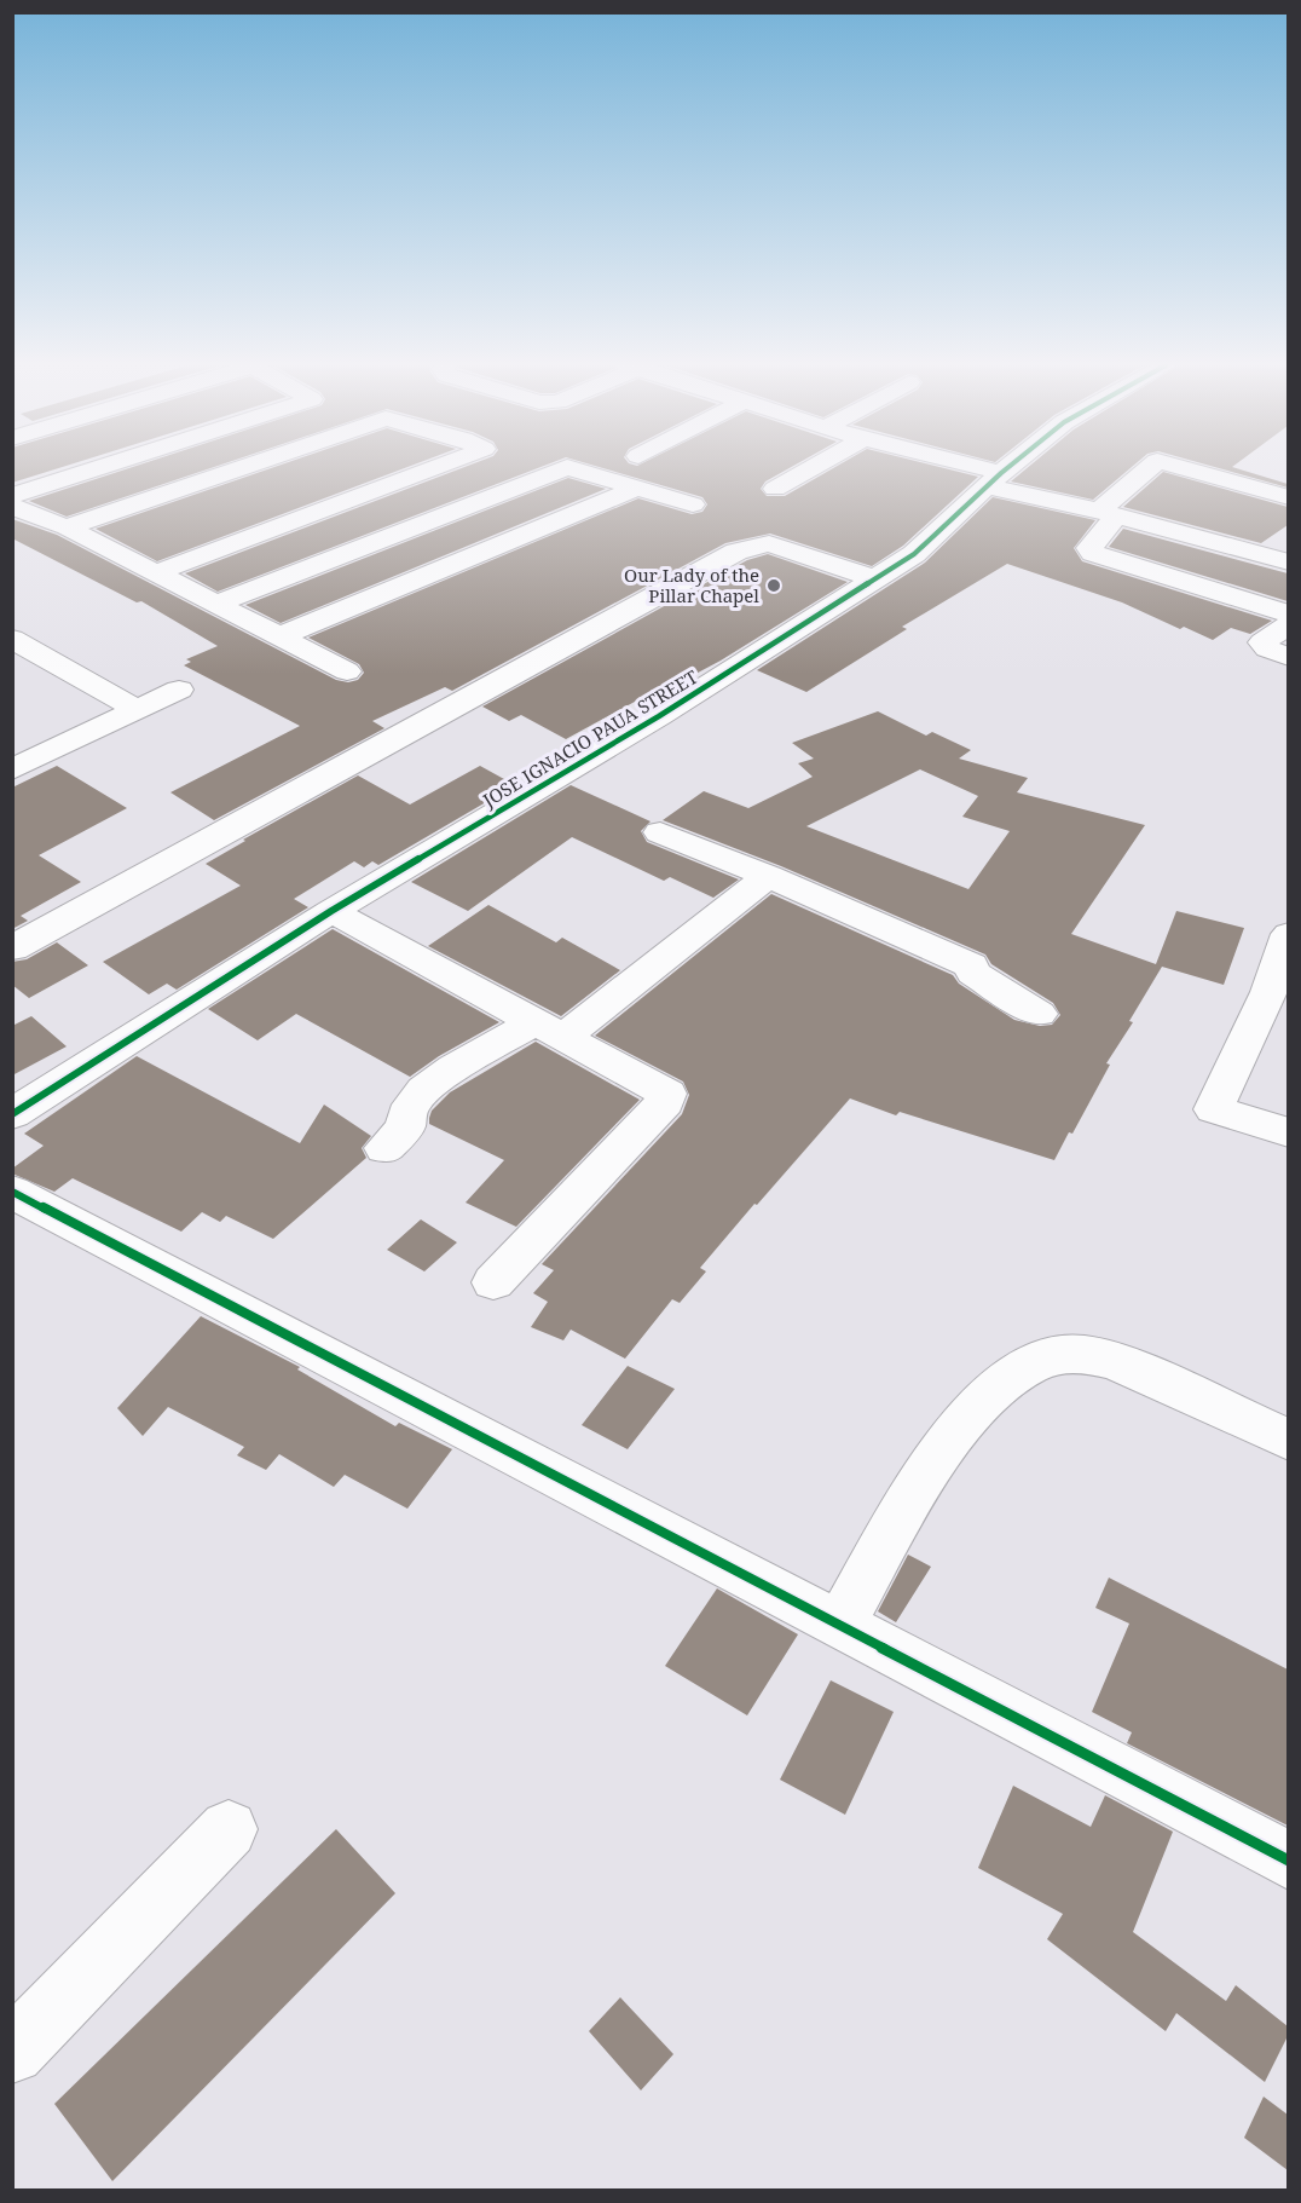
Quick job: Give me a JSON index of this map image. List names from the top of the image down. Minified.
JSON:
{"streets":{"street":["JOSE IGNACIO PAUA STREET"]},"places":["Our Lady of the Pillar Chapel"]}
